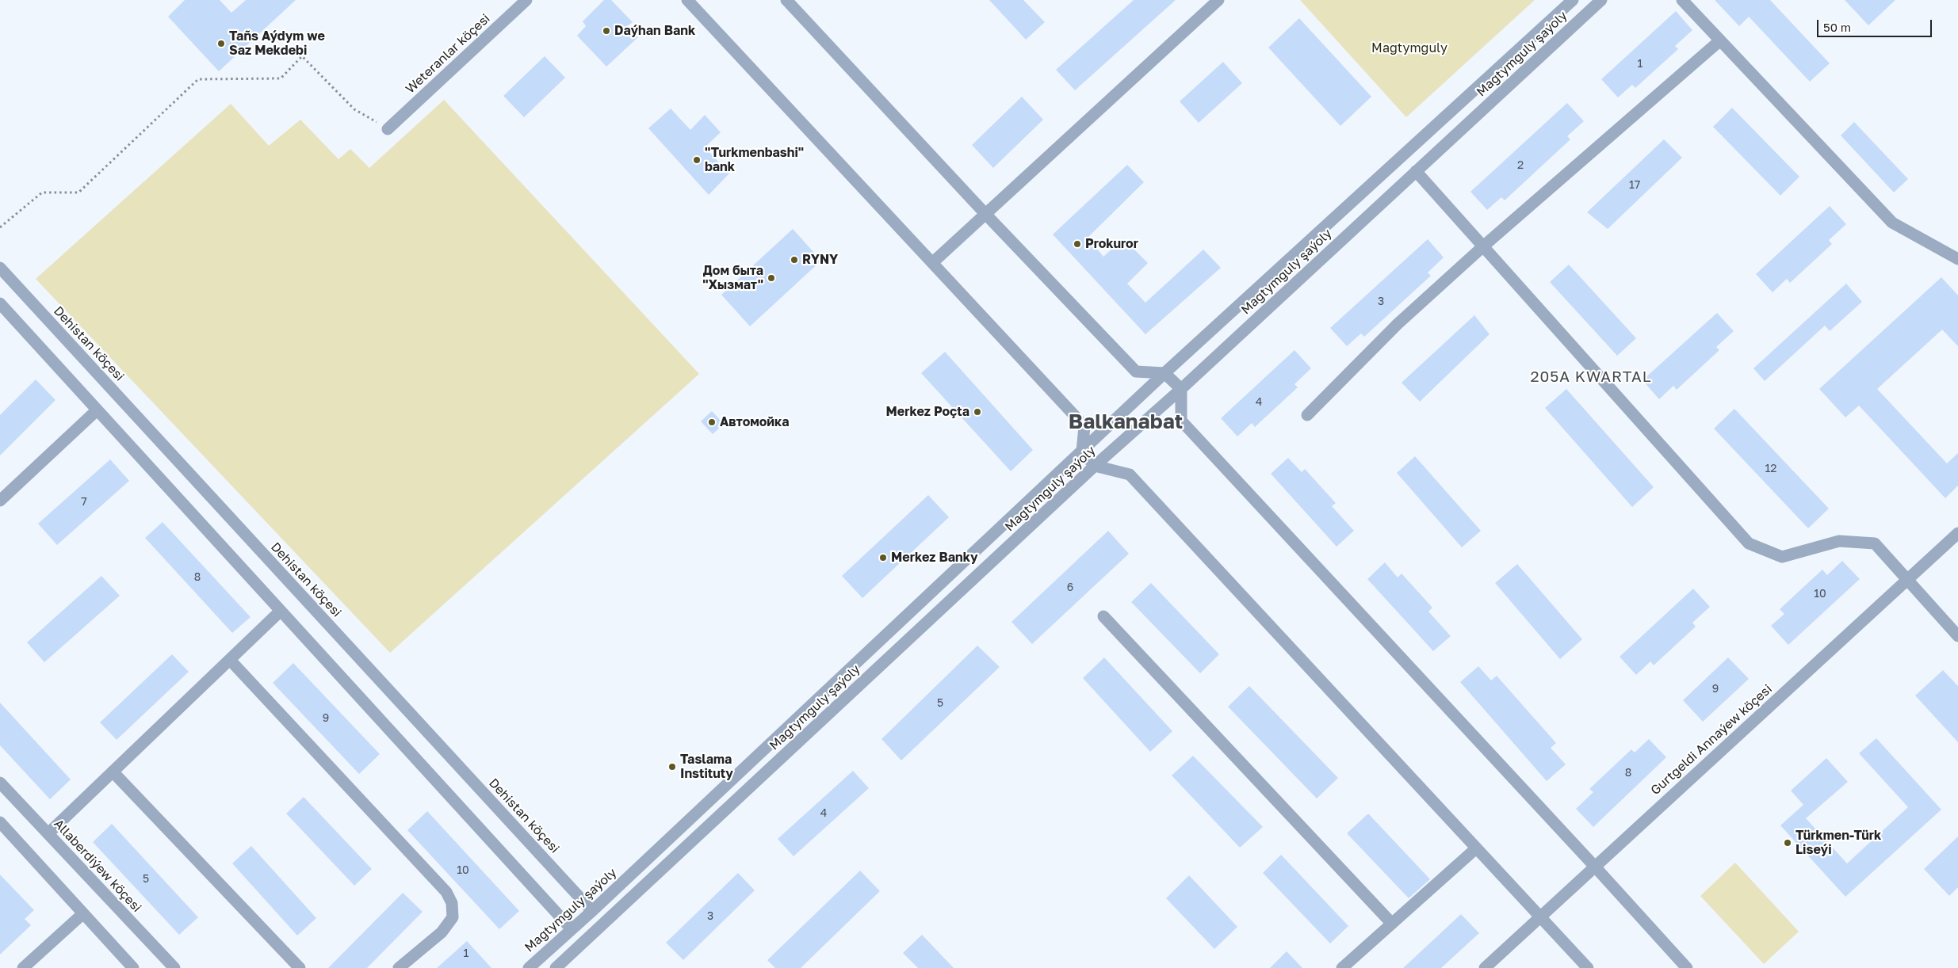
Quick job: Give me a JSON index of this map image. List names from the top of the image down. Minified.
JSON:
{"streets":{"street":["Weteranlar köçesi","Magtymguly şaýoly","Dehistan köçesi","Gurtgeldi Annaýew köçesi","Allaberdiýew köçesi"]},"crossings":[["Magtymguly şaýoly","Dehistan köçesi"]],"districts":["205A KWARTAL","Balkanabat"],"parks":["Magtymguly"],"places":["Daýhan Bank","Tañs Aýdym we Saz Mekdebi","\"Turkmenbashi\" bank","Prokuror","RYNY","Дом быта \"Хызмат\"","Merkez Poçta","Автомойка","Merkez Banky","Taslama Instituty","Türkmen-Türk Liseýi"],"house_numbers":["1","2","17","3","4","12","7","8","6","10","9","5","9","8","4","10","5","3","1"],"scale_bar":"50 m"}
